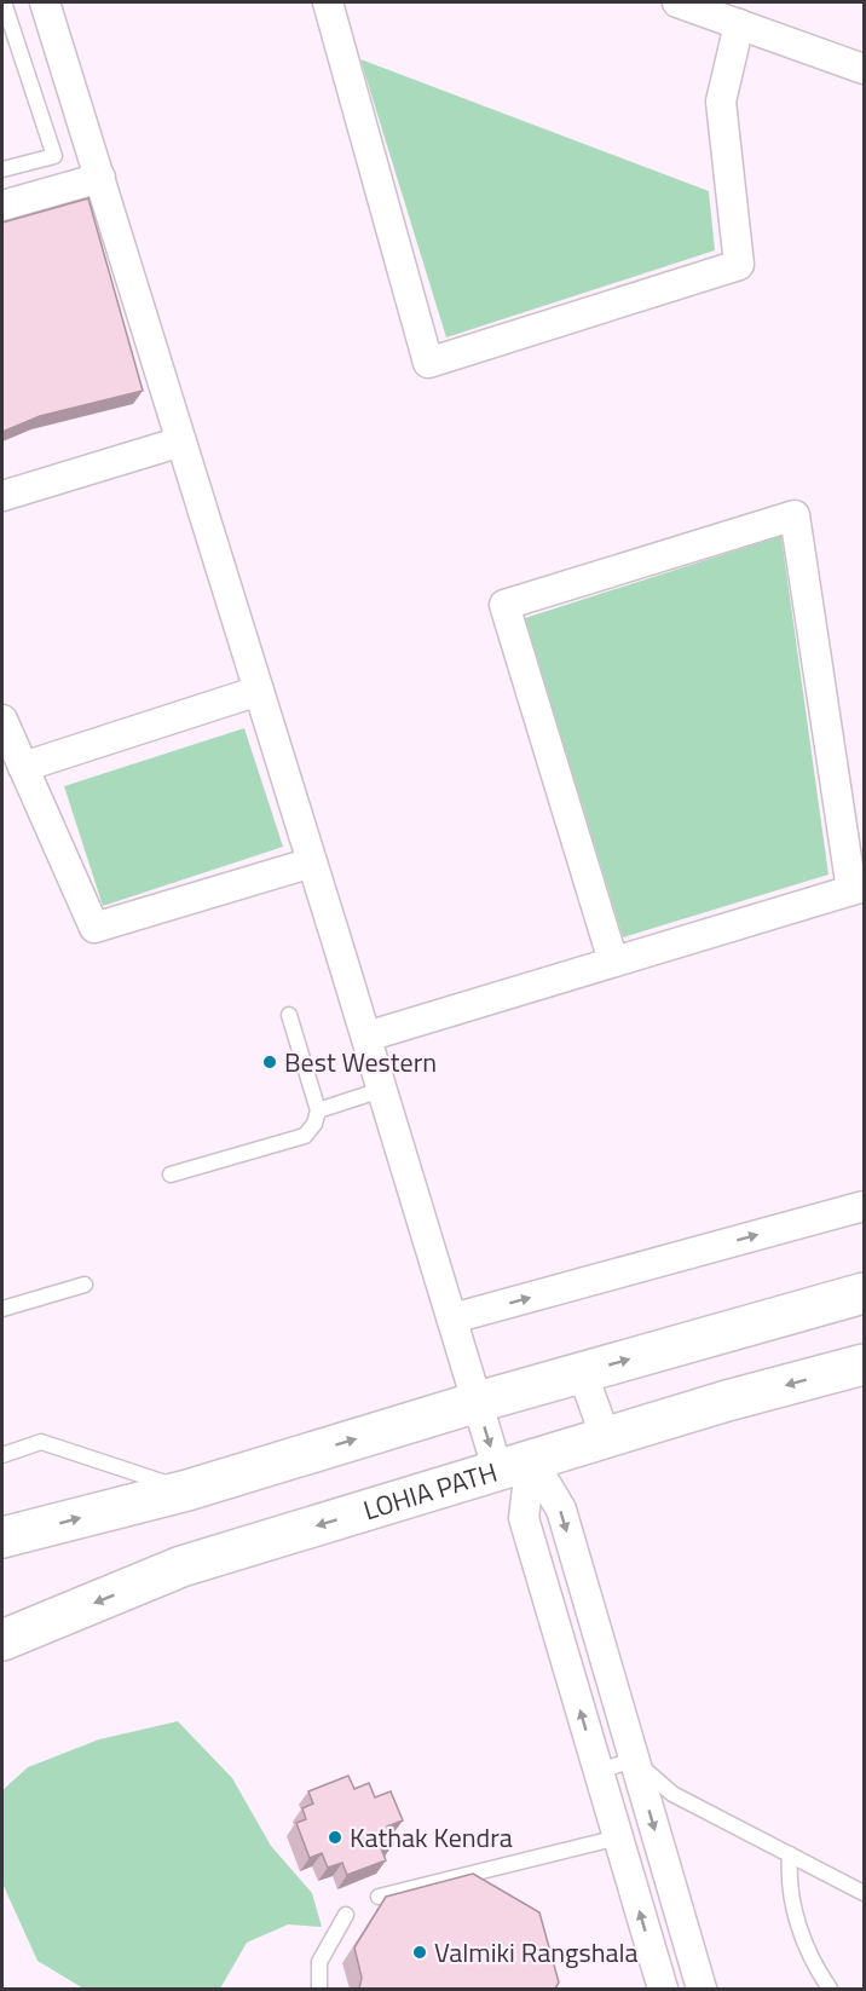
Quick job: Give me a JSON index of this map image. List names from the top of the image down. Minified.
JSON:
{"streets":{"main road":["LOHIA PATH"]},"places":["Best Western","Kathak Kendra","Valmiki Rangshala"]}
